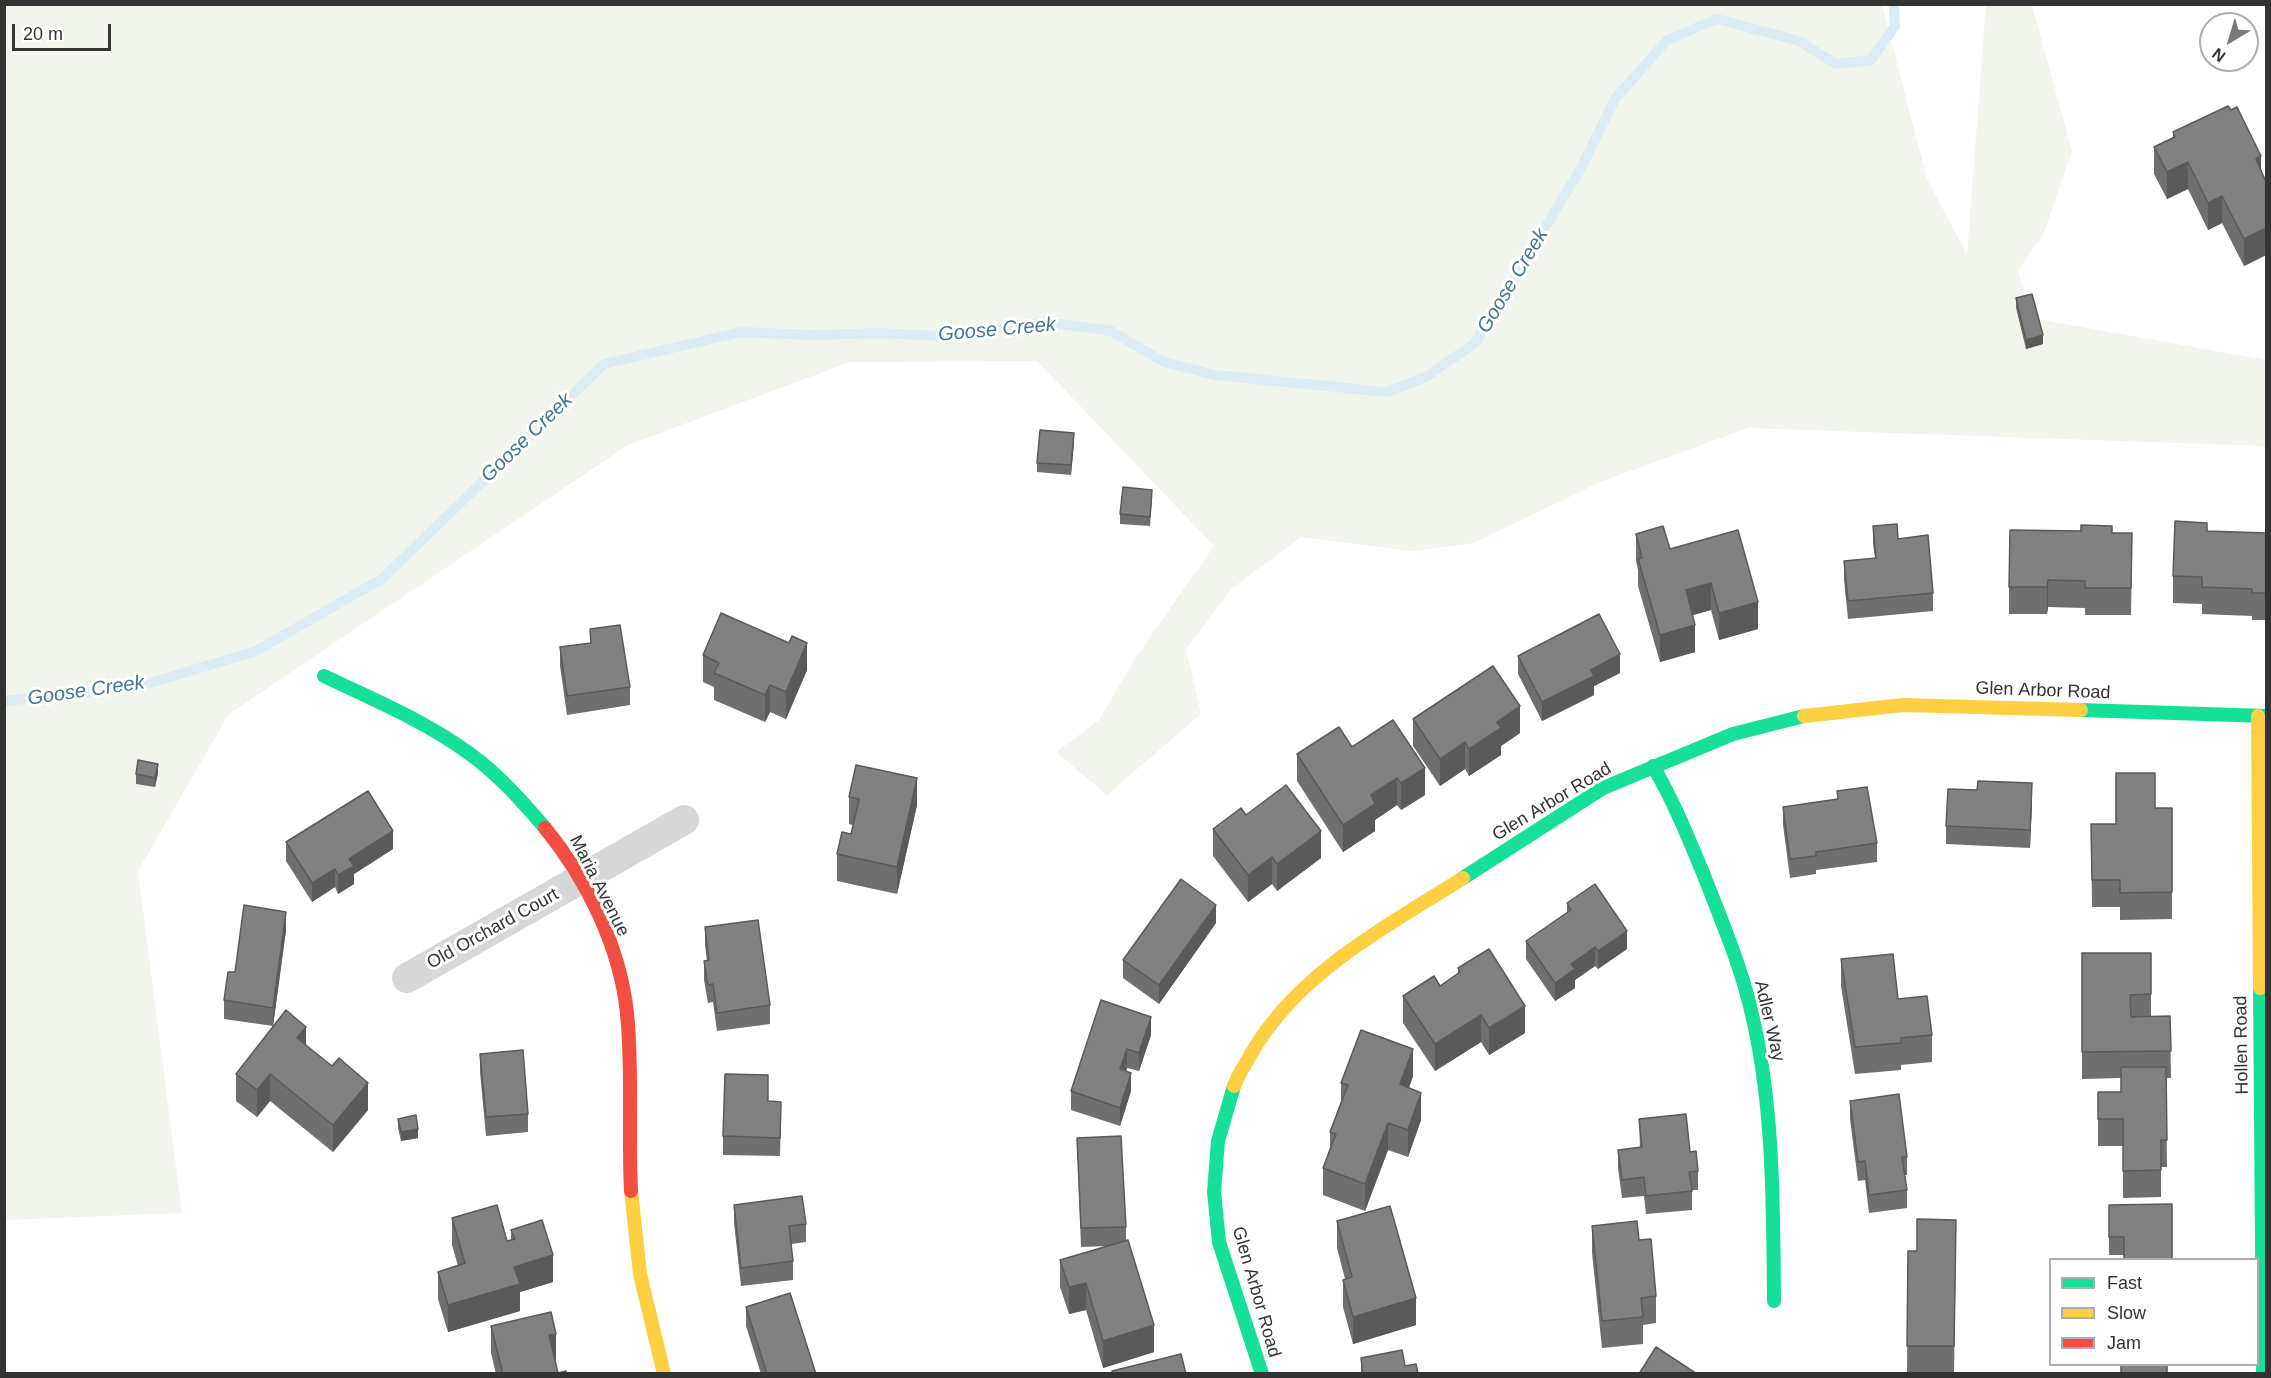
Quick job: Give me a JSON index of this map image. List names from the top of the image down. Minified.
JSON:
{"streets":{"street":["Glen Arbor Road","Maria Avenue","Old Orchard Court","Adler Way","Hollen Road"]},"crossings":[["Glen Arbor Road","Adler Way"],["Glen Arbor Road","Hollen Road"],["Maria Avenue","Old Orchard Court"]],"water":["Goose Creek"],"legend":["Fast","Slow","Jam"],"scale_bar":"20 m","north":"bottom left"}
